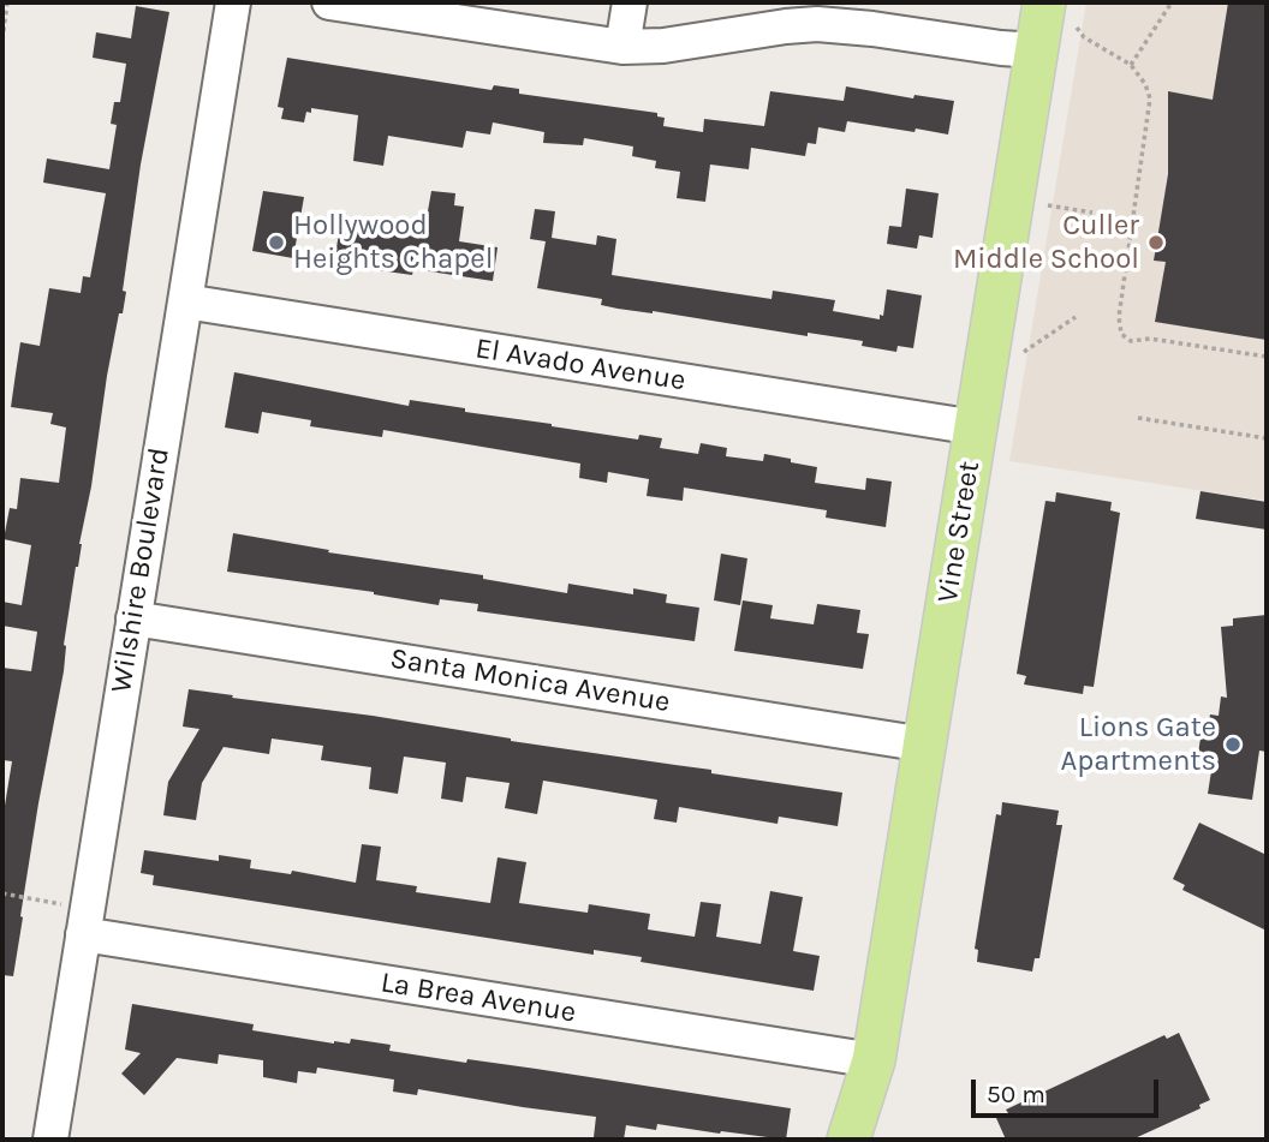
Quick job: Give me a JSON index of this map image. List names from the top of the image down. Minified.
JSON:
{"streets":{"main road":["Vine Street"],"street":["El Avado Avenue","Wilshire Boulevard","Santa Monica Avenue","La Brea Avenue"]},"crossings":[["El Avado Avenue","Vine Street"],["El Avado Avenue","Wilshire Boulevard"],["Vine Street","Santa Monica Avenue"],["Vine Street","La Brea Avenue"],["Wilshire Boulevard","Santa Monica Avenue"],["Wilshire Boulevard","La Brea Avenue"]],"places":["Hollywood Heights Chapel","Culler Middle School","Lions Gate Apartments"],"scale_bar":"50 m"}
